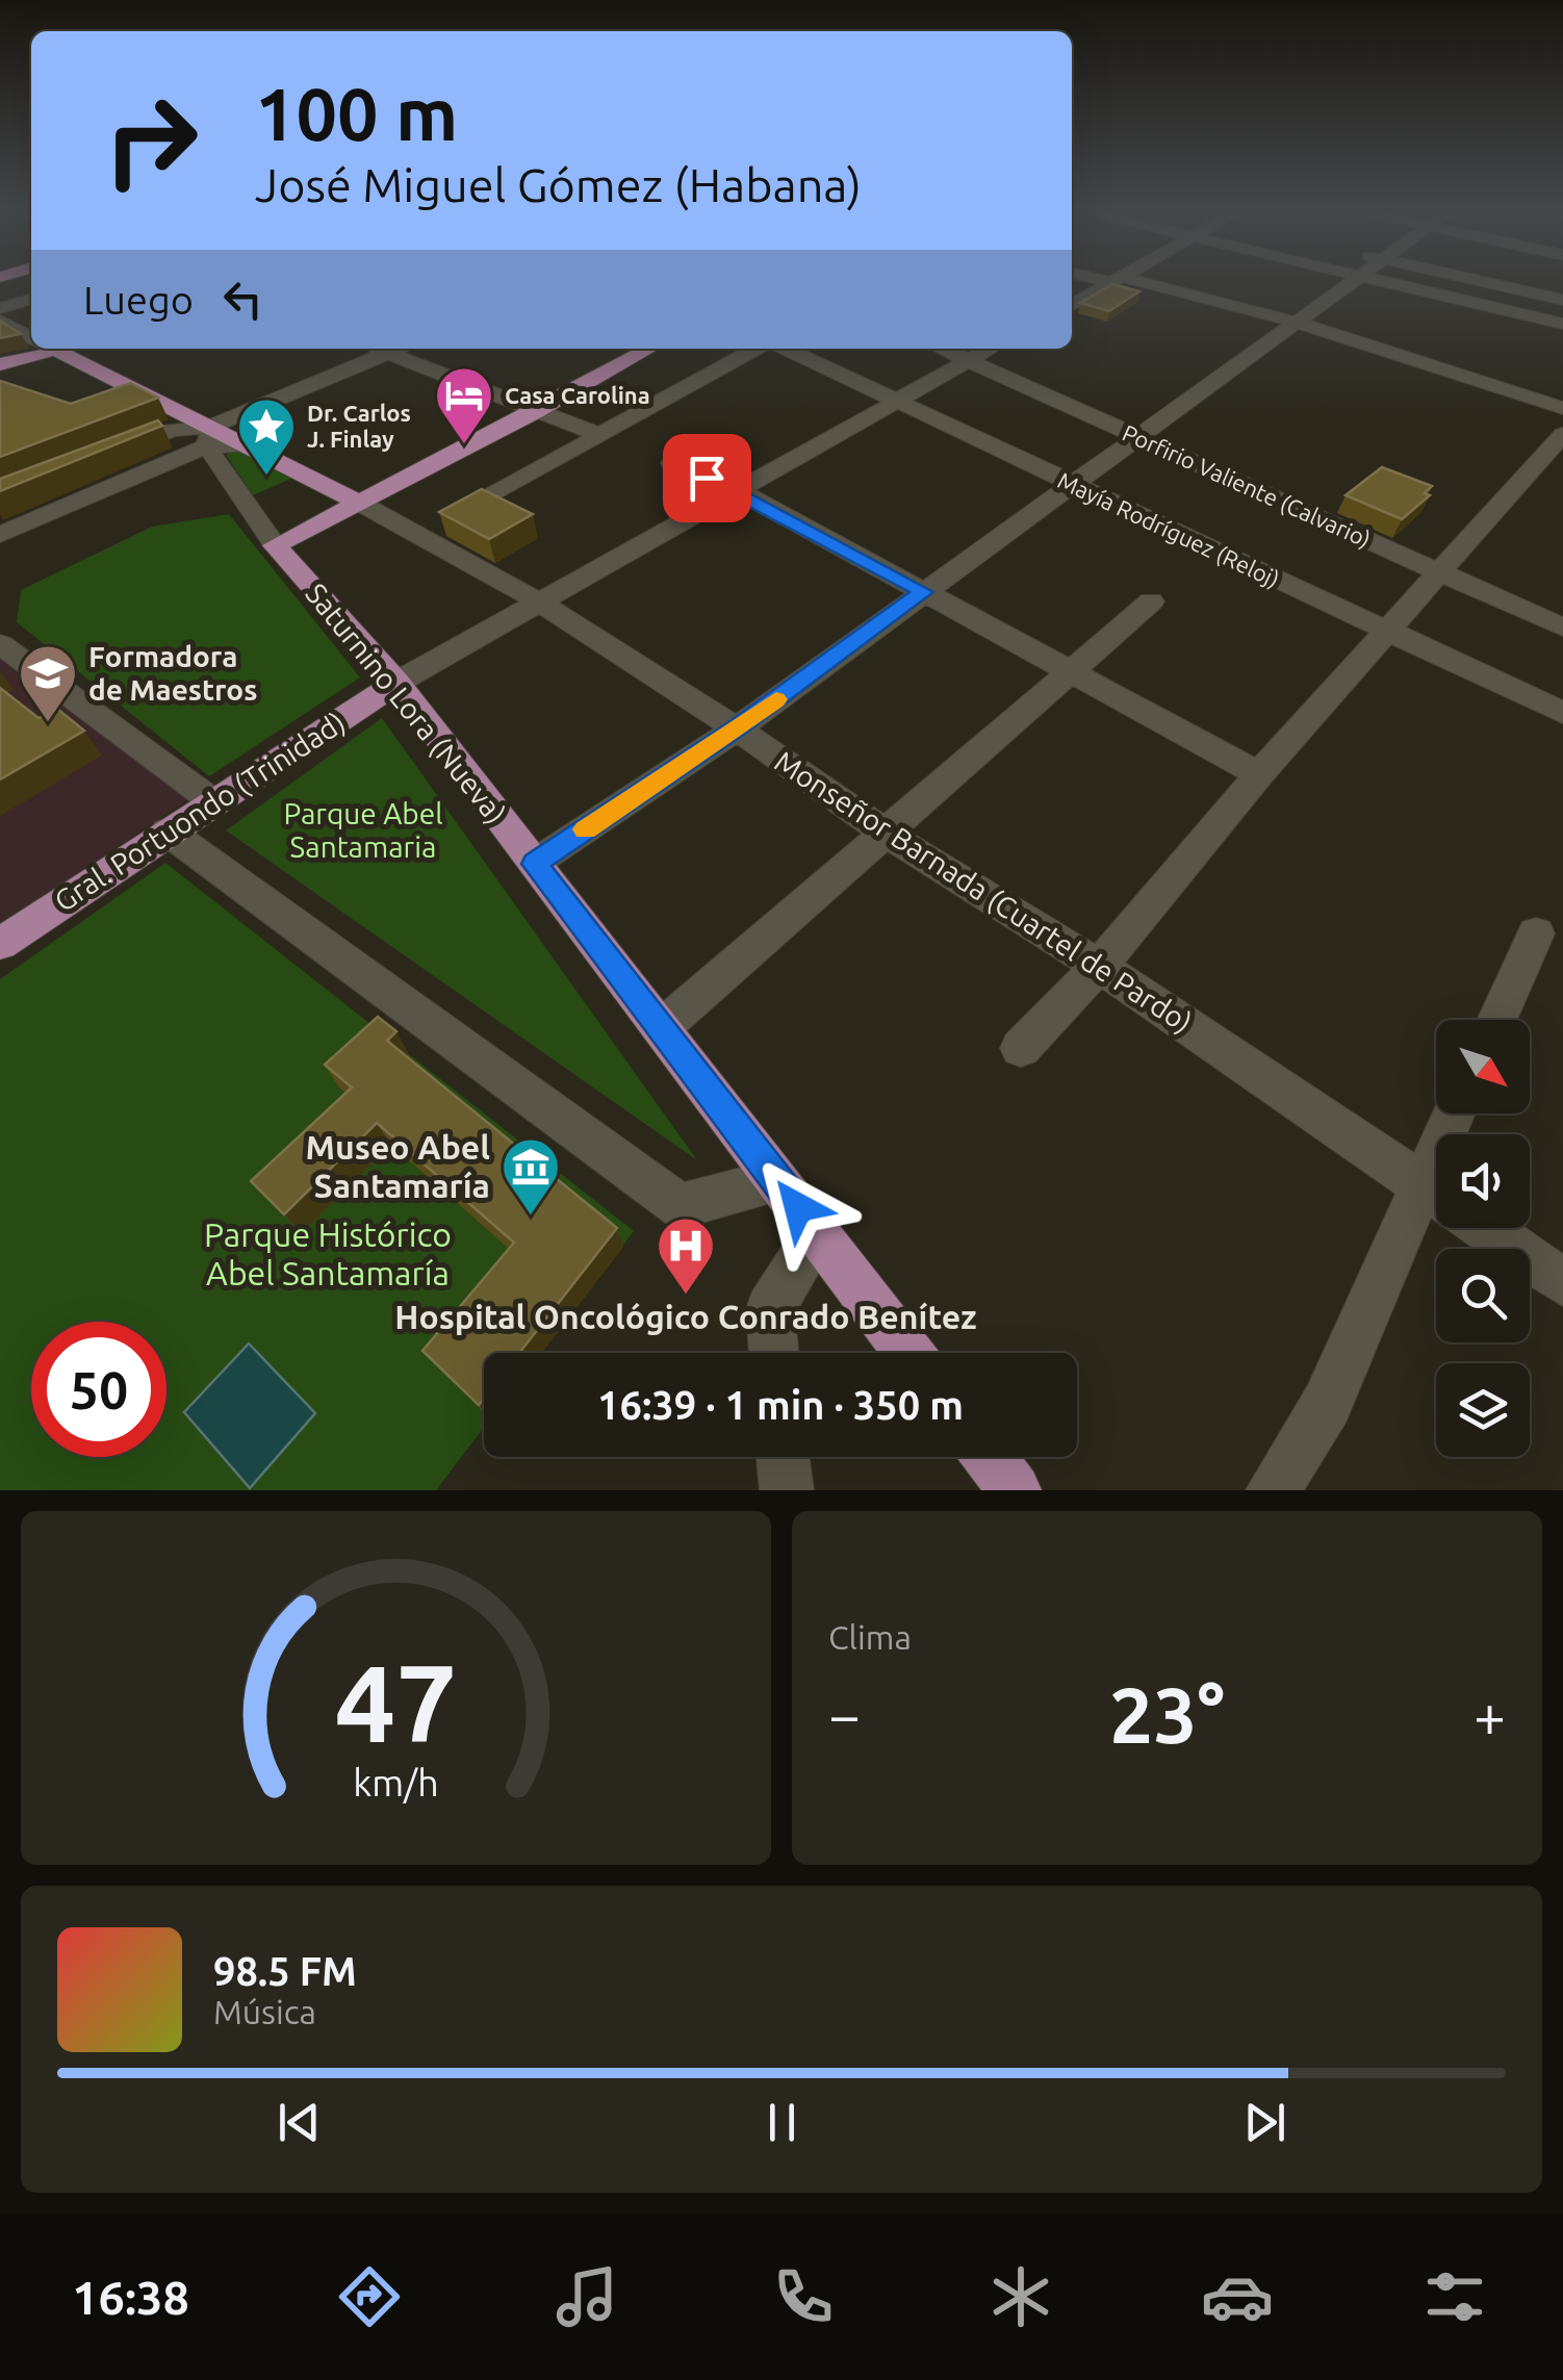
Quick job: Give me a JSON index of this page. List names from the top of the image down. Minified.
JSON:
{"streets":{"main road":["Saturnino Lora (Nueva)","Gral. Portuondo (Trinidad)","Monseñor Barnada (Cuartel de Pardo)"],"street":["Porfirio Valiente (Calvario)","Mayía Rodríguez (Reloj)"]},"crossings":[["Porfirio Valiente (Calvario)","Gral. Portuondo (Trinidad)"],["Mayía Rodríguez (Reloj)","Gral. Portuondo (Trinidad)"],["Saturnino Lora (Nueva)","Gral. Portuondo (Trinidad)"],["Gral. Portuondo (Trinidad)","Monseñor Barnada (Cuartel de Pardo)"]],"parks":["Parque Abel Santamaria","Parque Histórico Abel Santamaría"],"places":{"hotel":["Casa Carolina"],"place":["Dr. Carlos J. Finlay"],"school or university":["Formadora de Maestros"],"museum":["Museo Abel Santamaría"],"hospital":["Hospital Oncológico Conrado Benítez"]},"north":"bottom right","page":{"turn":["100 m","José Miguel Gómez (Habana)"],"then":"Luego","limit":"50","trip":"16:39 · 1 min · 350 m","tile":"Clima","heat":["−","23°","+"],"song":["98.5 FM","Música"],"tabs":"16:38","gauge":["47","km/h"]}}
